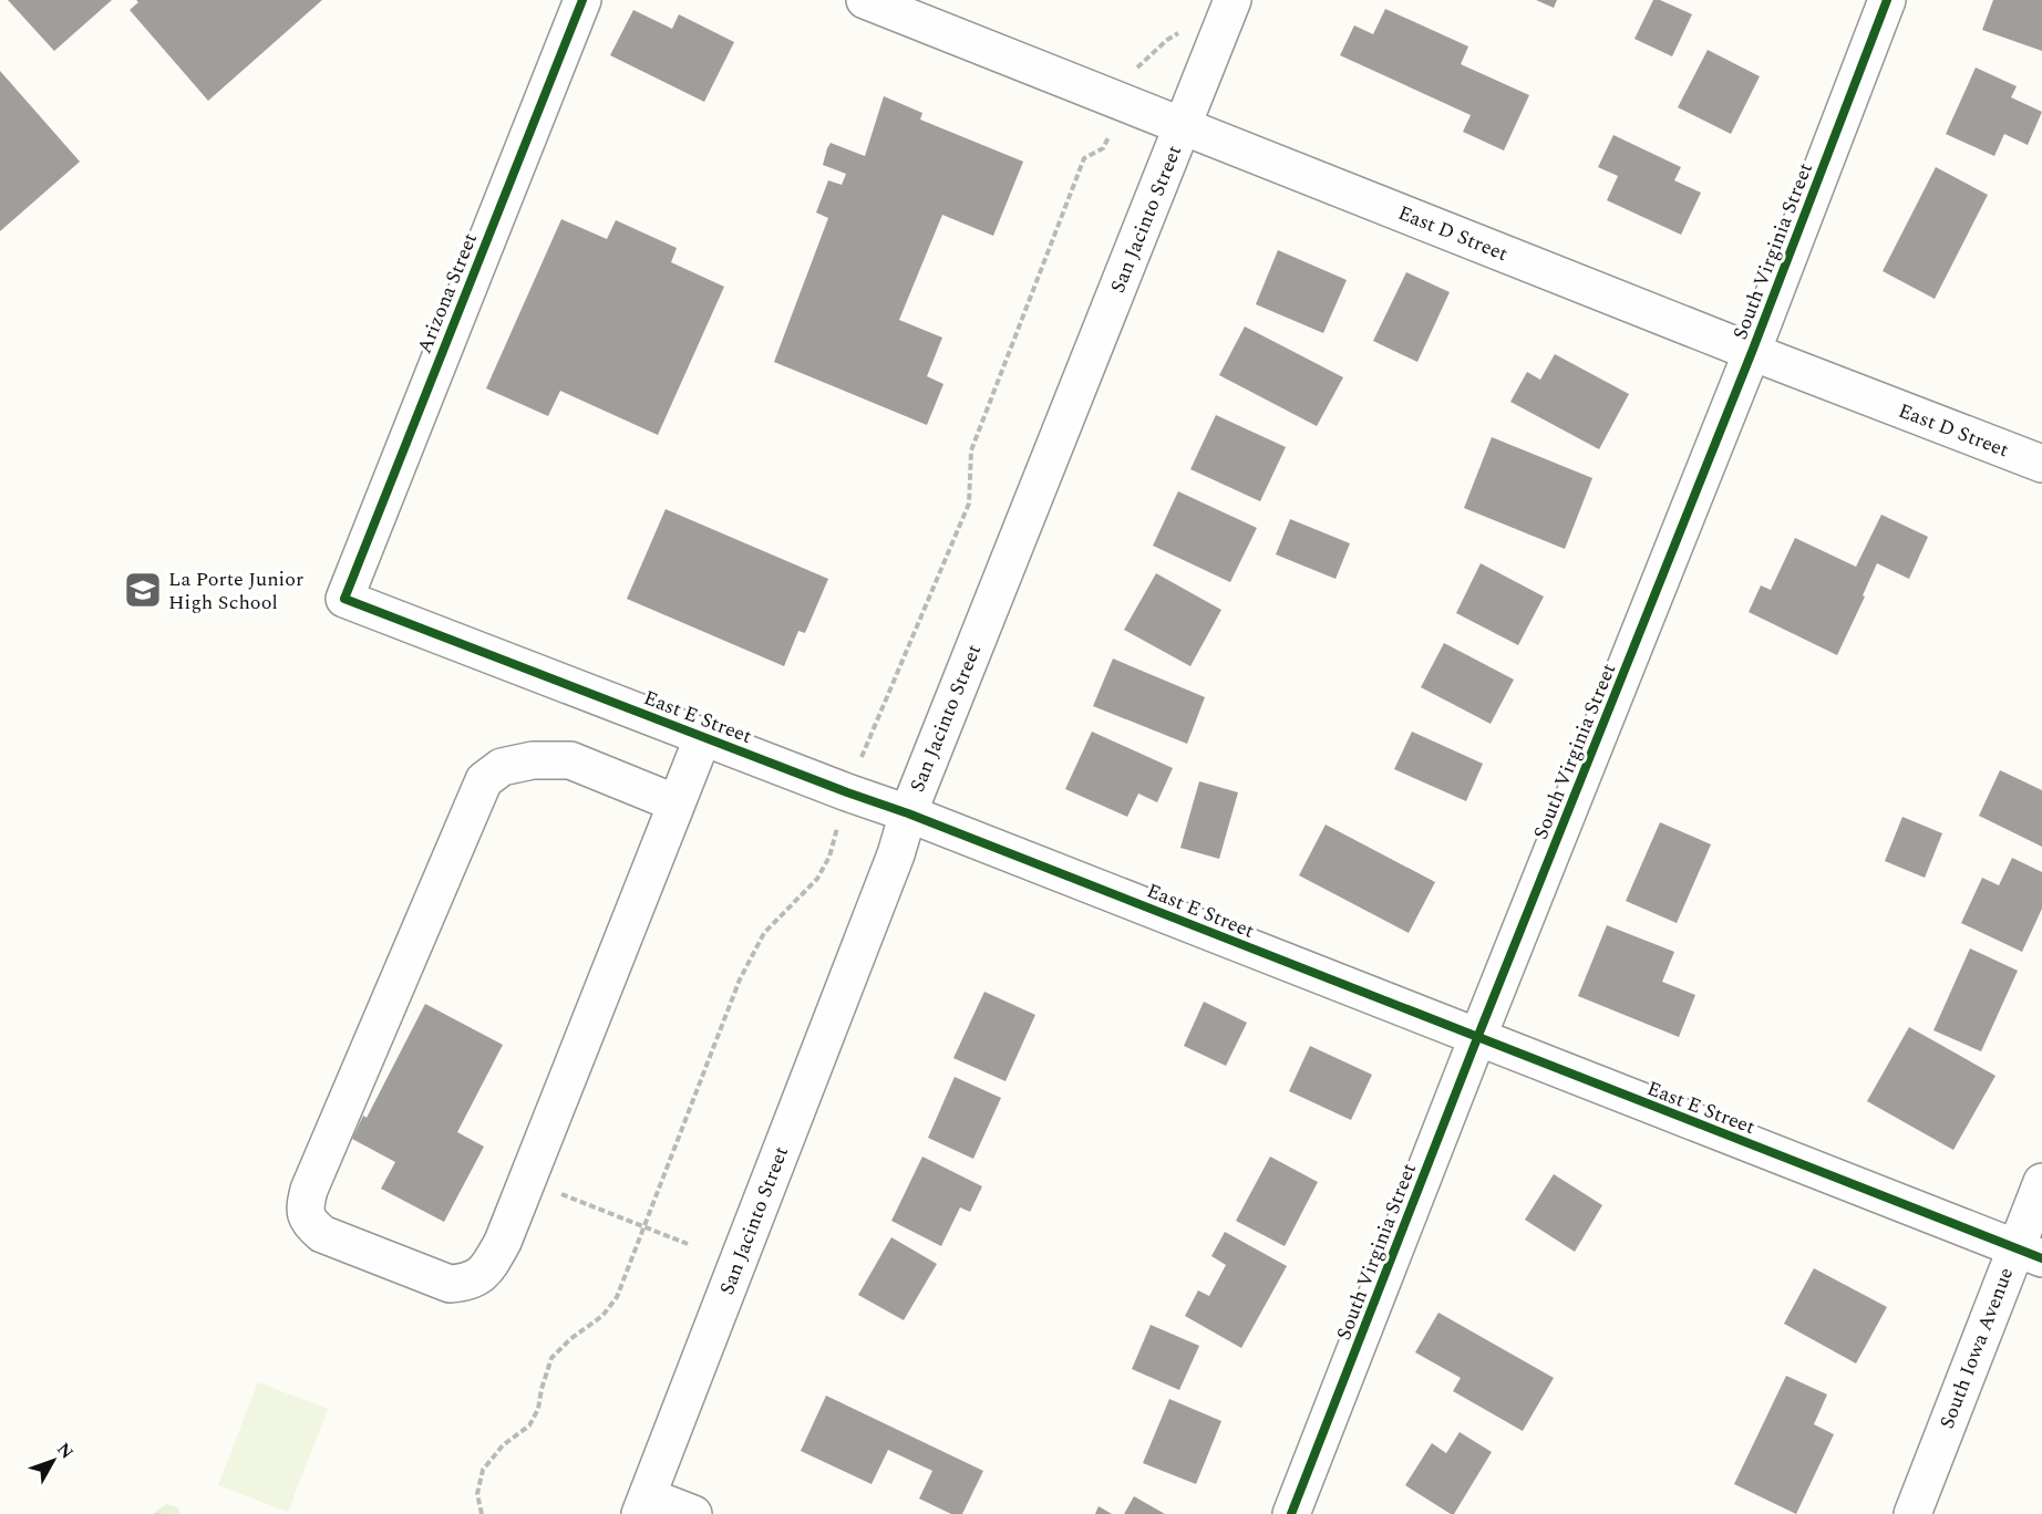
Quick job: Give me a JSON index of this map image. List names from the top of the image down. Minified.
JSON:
{"streets":{"street":["San Jacinto Street","East D Street","South Virginia Street","Arizona Street","East E Street","South Iowa Avenue"]},"crossings":[["San Jacinto Street","East D Street"],["San Jacinto Street","East E Street"],["East D Street","South Virginia Street"],["South Virginia Street","East E Street"],["Arizona Street","East E Street"],["East E Street","South Iowa Avenue"]],"places":{"school or university":["La Porte Junior High School"]},"north":"top right"}
